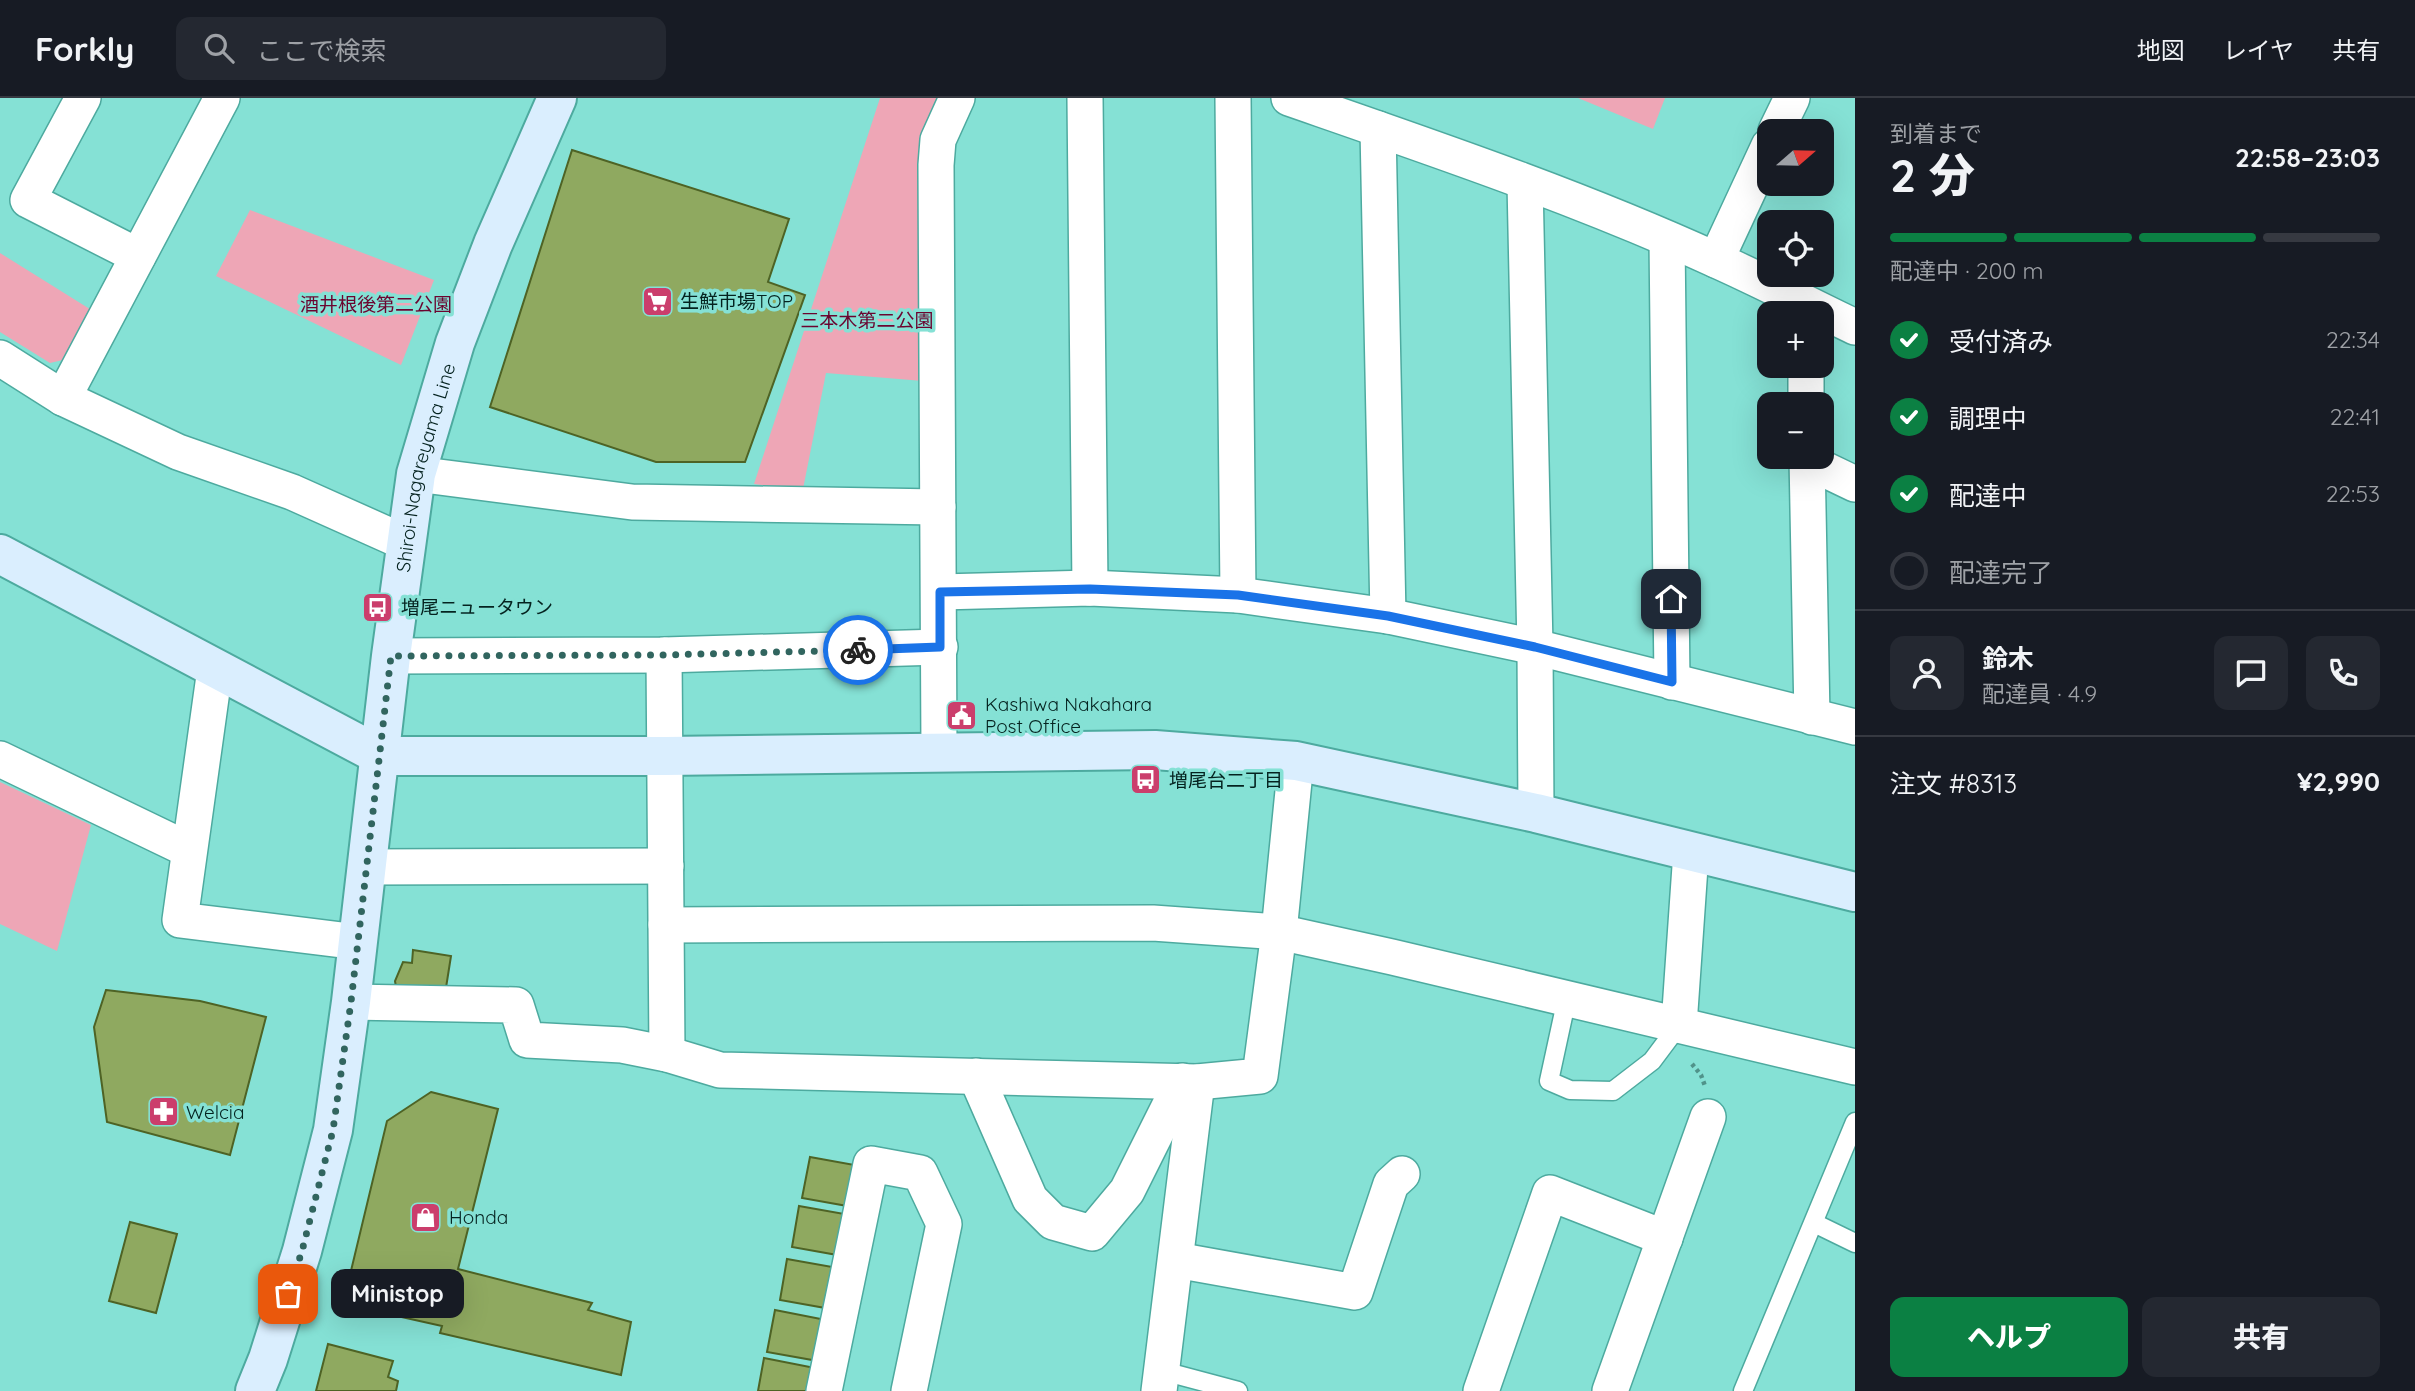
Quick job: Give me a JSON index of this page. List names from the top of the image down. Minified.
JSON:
{"streets":{"street":["Shiroi-Nagareyama Line"]},"parks":["酒井根後第二公園","三本木第二公園"],"places":{"supermarket":["生鮮市場TOP"],"bus stop":["増尾ニュータウン","増尾台二丁目"],"public building":["Kashiwa Nakahara Post Office"],"pharmacy":["Welcia"],"shop":["Honda"],"other":["Ministop"]},"north":"right","page":{"header":"Forkly","search":"ここで検索","nav":["地図","レイヤ","共有"],"heading":["2 分","到着まで","22:58–23:03"],"panel":["鈴木","配達員 · 4.9","注文 #8313","¥2,990"],"map_buttons":["+","−"],"bar":"配達中 · 200 m","list":[["受付済み","22:34"],["調理中","22:41"],["配達中","22:53"],"配達完了"],"bubble":"Ministop","buttons":["ヘルプ","共有"]}}
